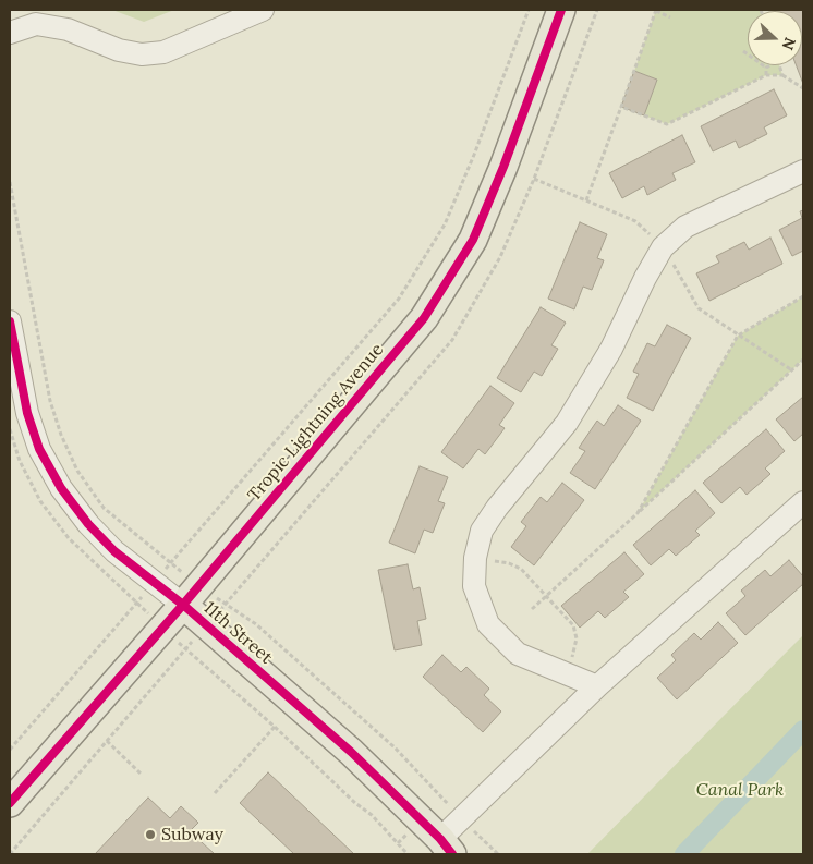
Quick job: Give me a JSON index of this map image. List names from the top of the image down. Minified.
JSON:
{"streets":{"main road":["Tropic Lightning Avenue","11th Street"]},"crossings":[["Tropic Lightning Avenue","11th Street"]],"parks":["Canal Park"],"places":["Subway"],"north":"right"}
